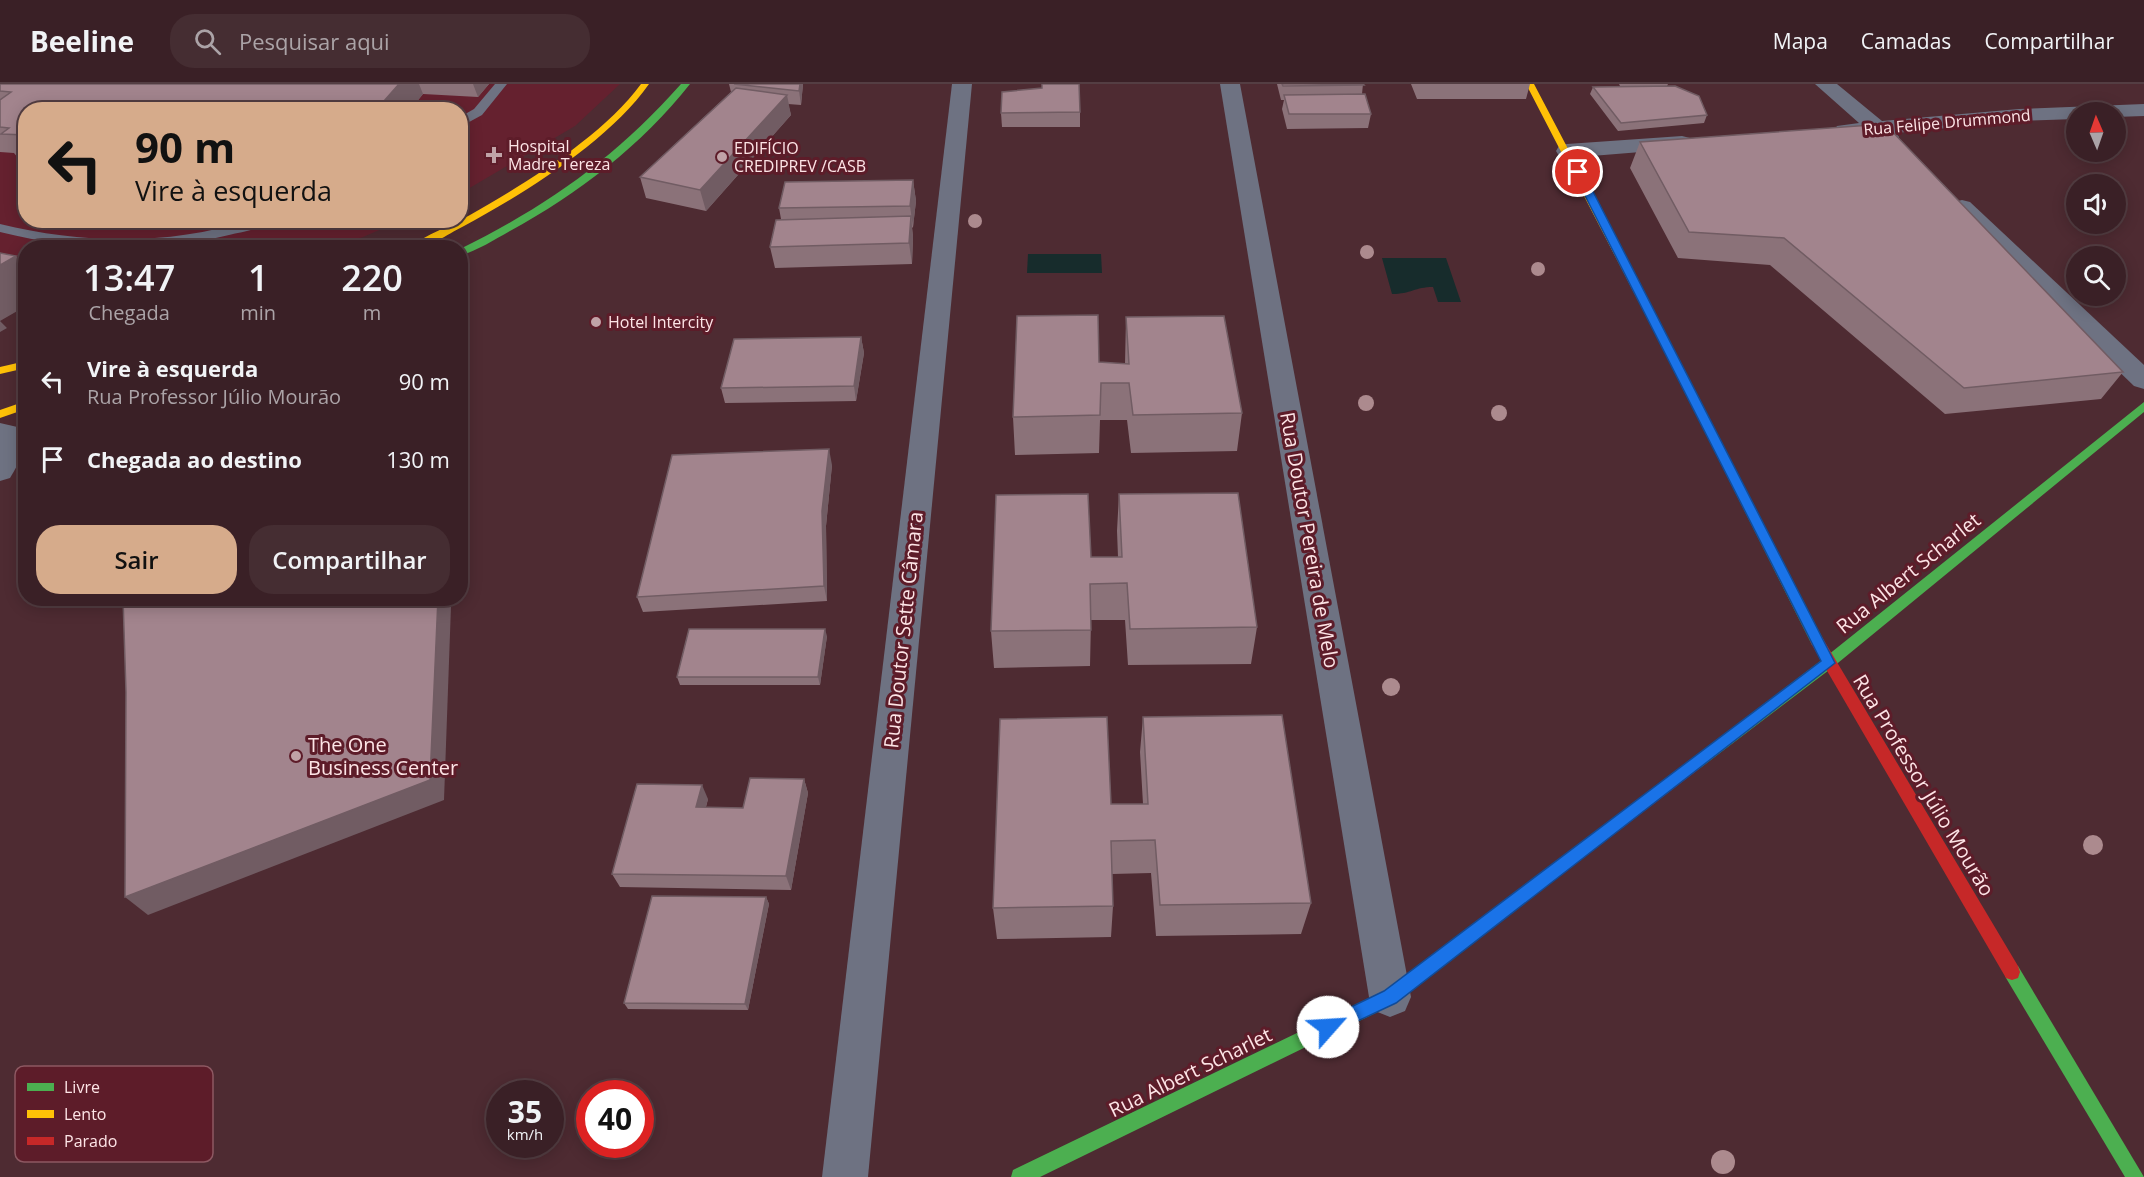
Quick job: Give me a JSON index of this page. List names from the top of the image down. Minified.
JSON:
{"streets":{"street":["Rua Felipe Drummond","Rua Doutor Pereira de Melo","Rua Albert Scharlet","Rua Doutor Sette Câmara","Rua Professor Júlio Mourão"]},"crossings":[["Rua Doutor Pereira de Melo","Rua Albert Scharlet"],["Rua Albert Scharlet","Rua Professor Júlio Mourão"]],"places":{"health":["Hospital Madre Tereza"],"other":["EDIFÍCIO CREDIPREV /CASB","Hotel Intercity","The One Business Center"]},"legend":["Livre","Lento","Parado"],"north":"top","page":{"header":"Beeline","search":"Pesquisar aqui","nav":["Mapa","Camadas","Compartilhar"],"turn":["90 m","Vire à esquerda"],"eta":["13:47","Chegada","1","min","220","m"],"list":[{"name":"Vire à esquerda","note":"Rua Professor Júlio Mourão","value":"90 m"},{"name":"Chegada ao destino","value":"130 m"}],"buttons":["Sair","Compartilhar"],"speed":"35 km/h","limit":"40"}}
